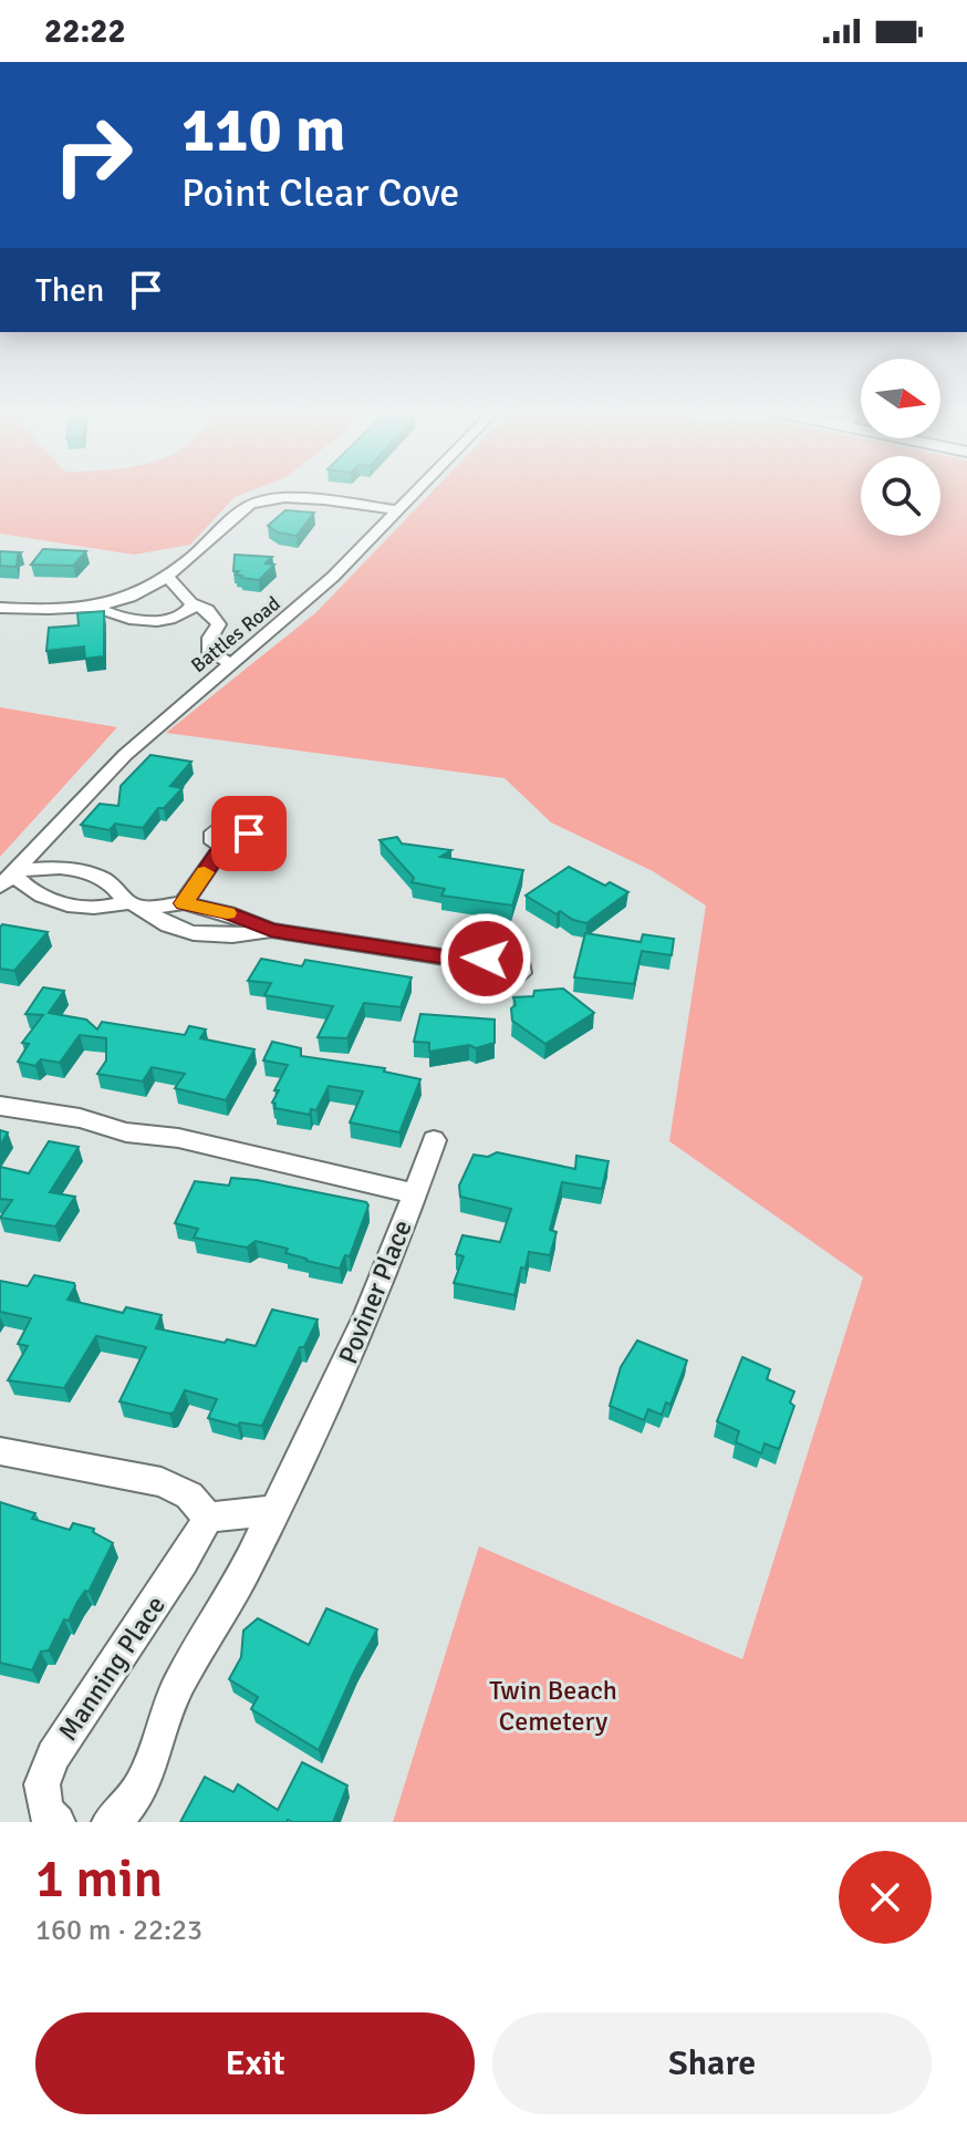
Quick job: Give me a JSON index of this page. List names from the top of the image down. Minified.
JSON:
{"streets":{"street":["Battles Road","Poviner Place","Manning Place"]},"parks":["Twin Beach Cemetery"],"north":"right","page":{"status":"22:22","turn":["110 m","Point Clear Cove"],"then":"Then","heading":["1 min","160 m · 22:23"],"buttons":["Exit","Share"]}}
